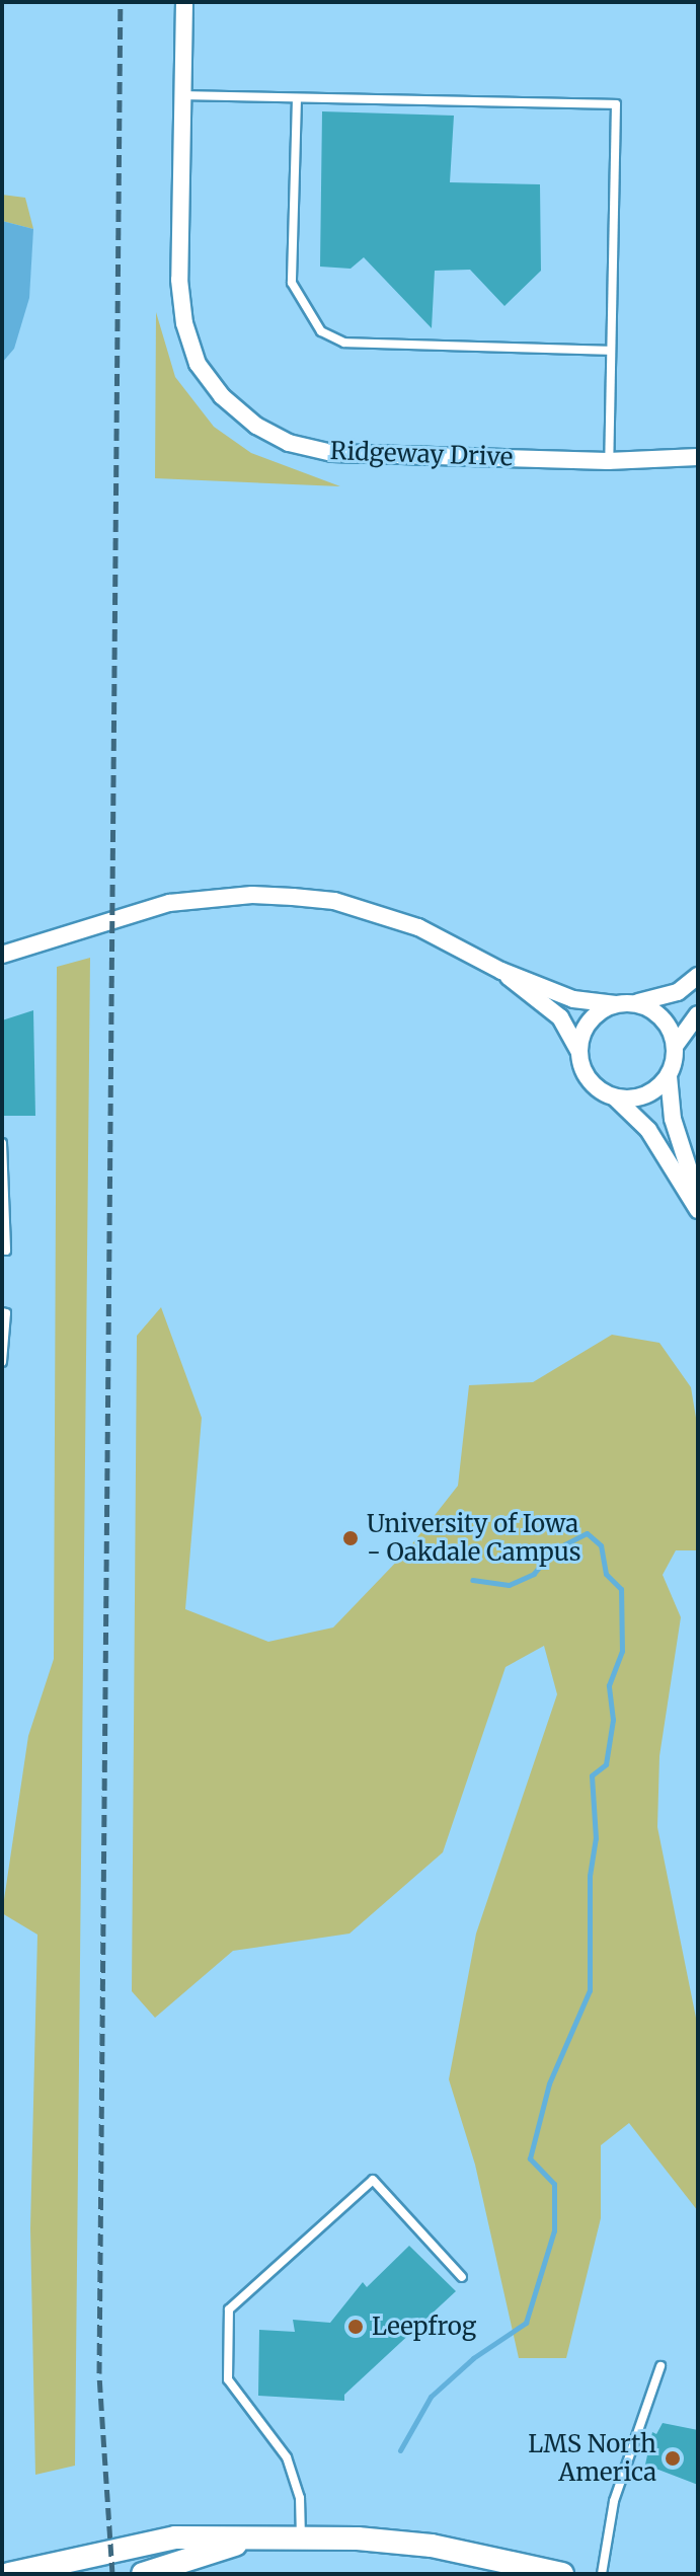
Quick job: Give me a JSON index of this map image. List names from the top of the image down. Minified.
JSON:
{"streets":{"street":["Ridgeway Drive"]},"places":["University of Iowa - Oakdale Campus","Leepfrog","LMS North America"]}
